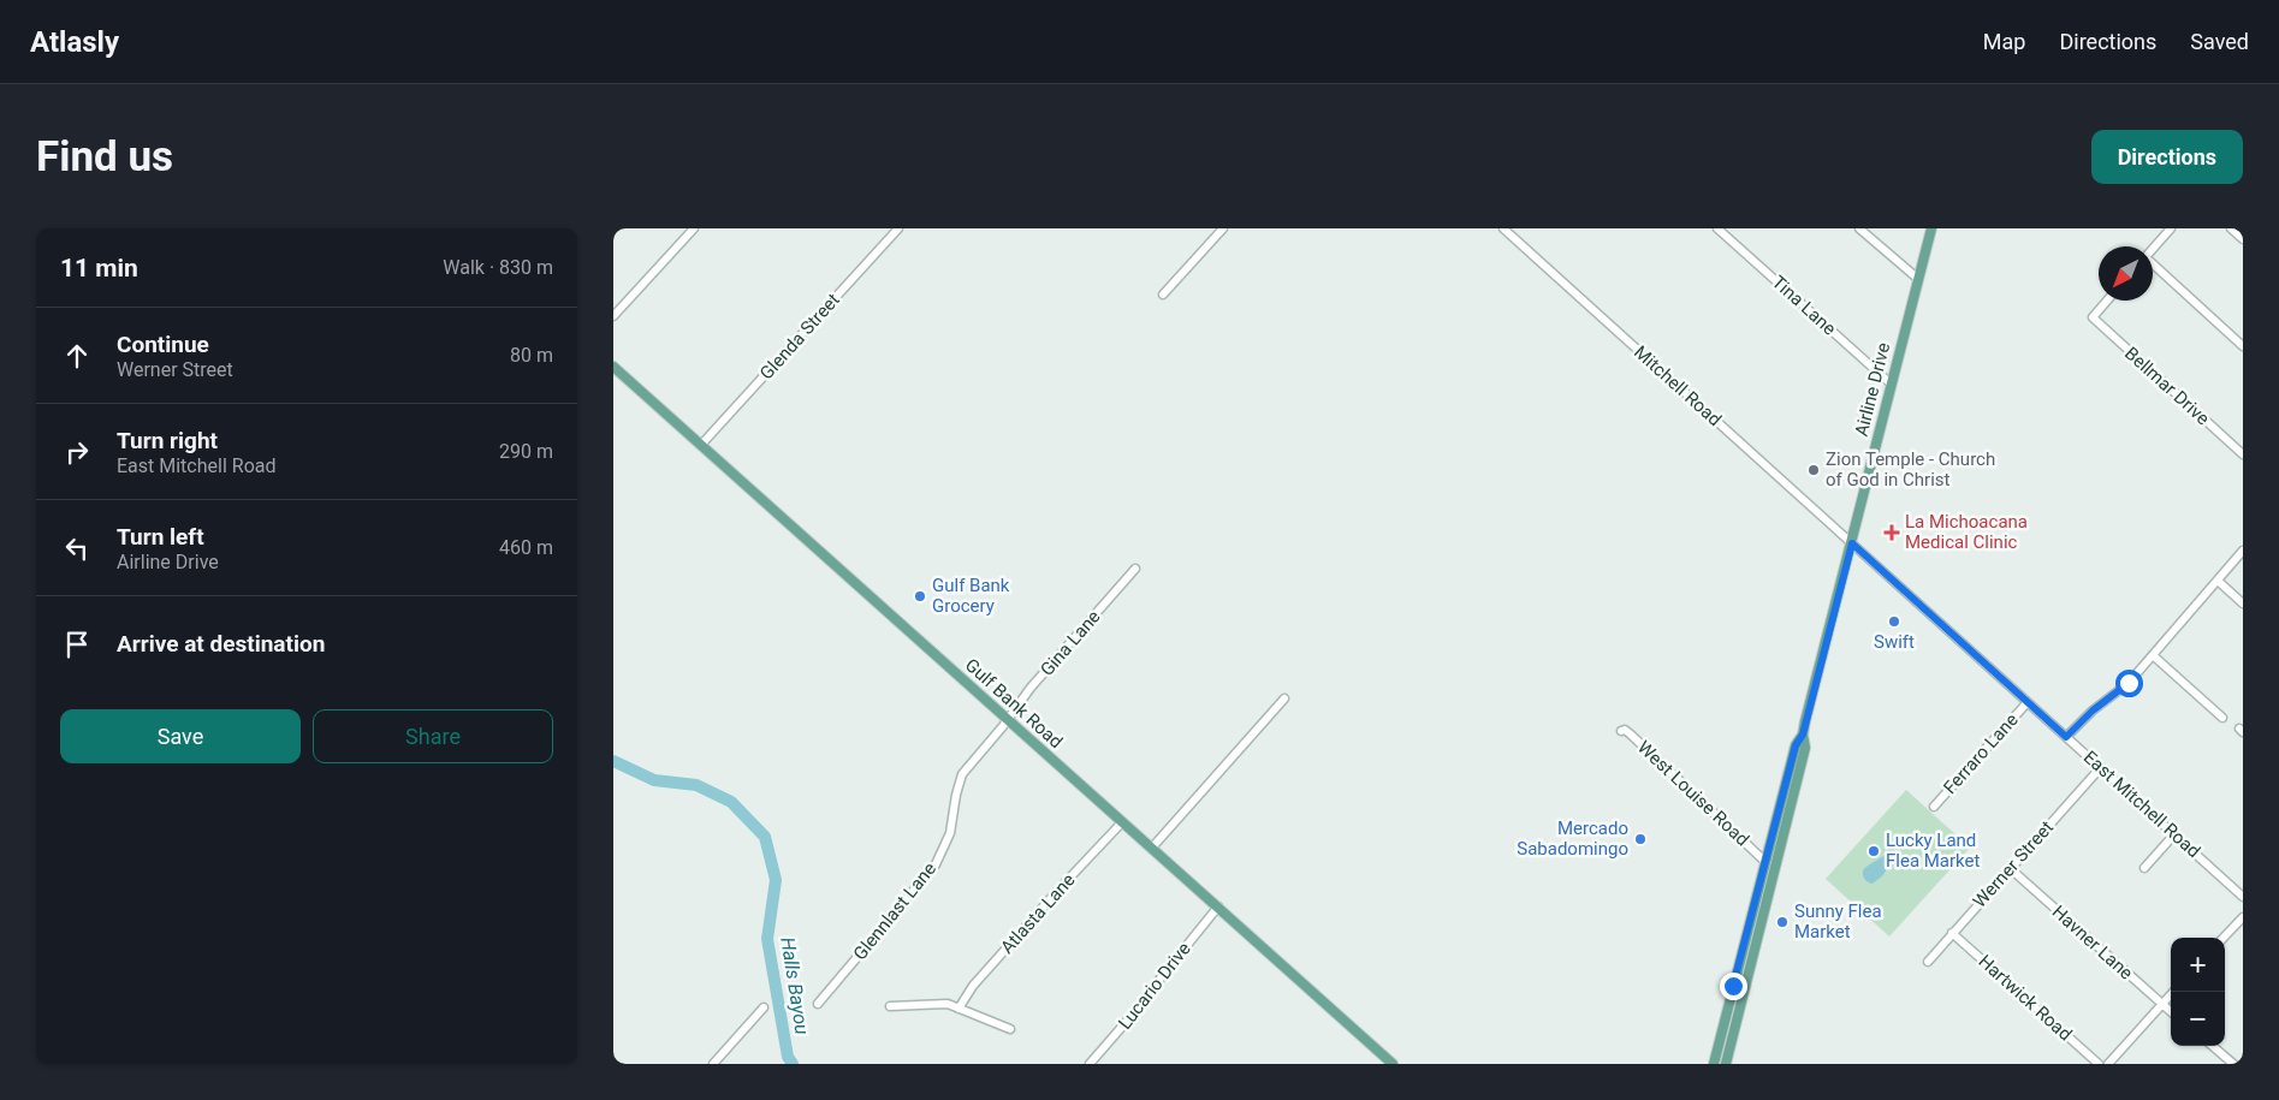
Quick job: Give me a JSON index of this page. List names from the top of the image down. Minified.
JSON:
{"streets":{"main road":["Airline Drive","Gulf Bank Road"],"street":["Tina Lane","Glenda Street","Mitchell Road","Bellmar Drive","Gina Lane","Ferraro Lane","West Louise Road","East Mitchell Road","Werner Street","Glennlast Lane","Atlasta Lane","Havner Lane","Lucario Drive","Hartwick Road"]},"crossings":[["Tina Lane","Airline Drive"],["Glenda Street","Gulf Bank Road"],["Mitchell Road","Airline Drive"],["Mitchell Road","East Mitchell Road"],["Airline Drive","West Louise Road"],["Airline Drive","East Mitchell Road"],["Gina Lane","Gulf Bank Road"],["Gina Lane","Glennlast Lane"],["Gulf Bank Road","Glennlast Lane"],["Gulf Bank Road","Atlasta Lane"],["Gulf Bank Road","Lucario Drive"],["Ferraro Lane","East Mitchell Road"],["East Mitchell Road","Werner Street"],["Werner Street","Havner Lane"],["Werner Street","Hartwick Road"]],"water":["Halls Bayou"],"places":{"other":["Zion Temple - Church of God in Christ","Gulf Bank Grocery","Swift","Mercado Sabadomingo","Lucky Land Flea Market","Sunny Flea Market"],"health":["La Michoacana Medical Clinic"]},"north":"bottom left","page":{"header":"Atlasly","nav":["Map","Directions","Saved"],"buttons":["Directions",["Save","Share"]],"title":"Find us","heading":["11 min","Walk · 830 m"],"list":[["Continue","Werner Street","80 m"],["Turn right","East Mitchell Road","290 m"],["Turn left","Airline Drive","460 m"],"Arrive at destination"],"map_buttons":["+","−"]}}
